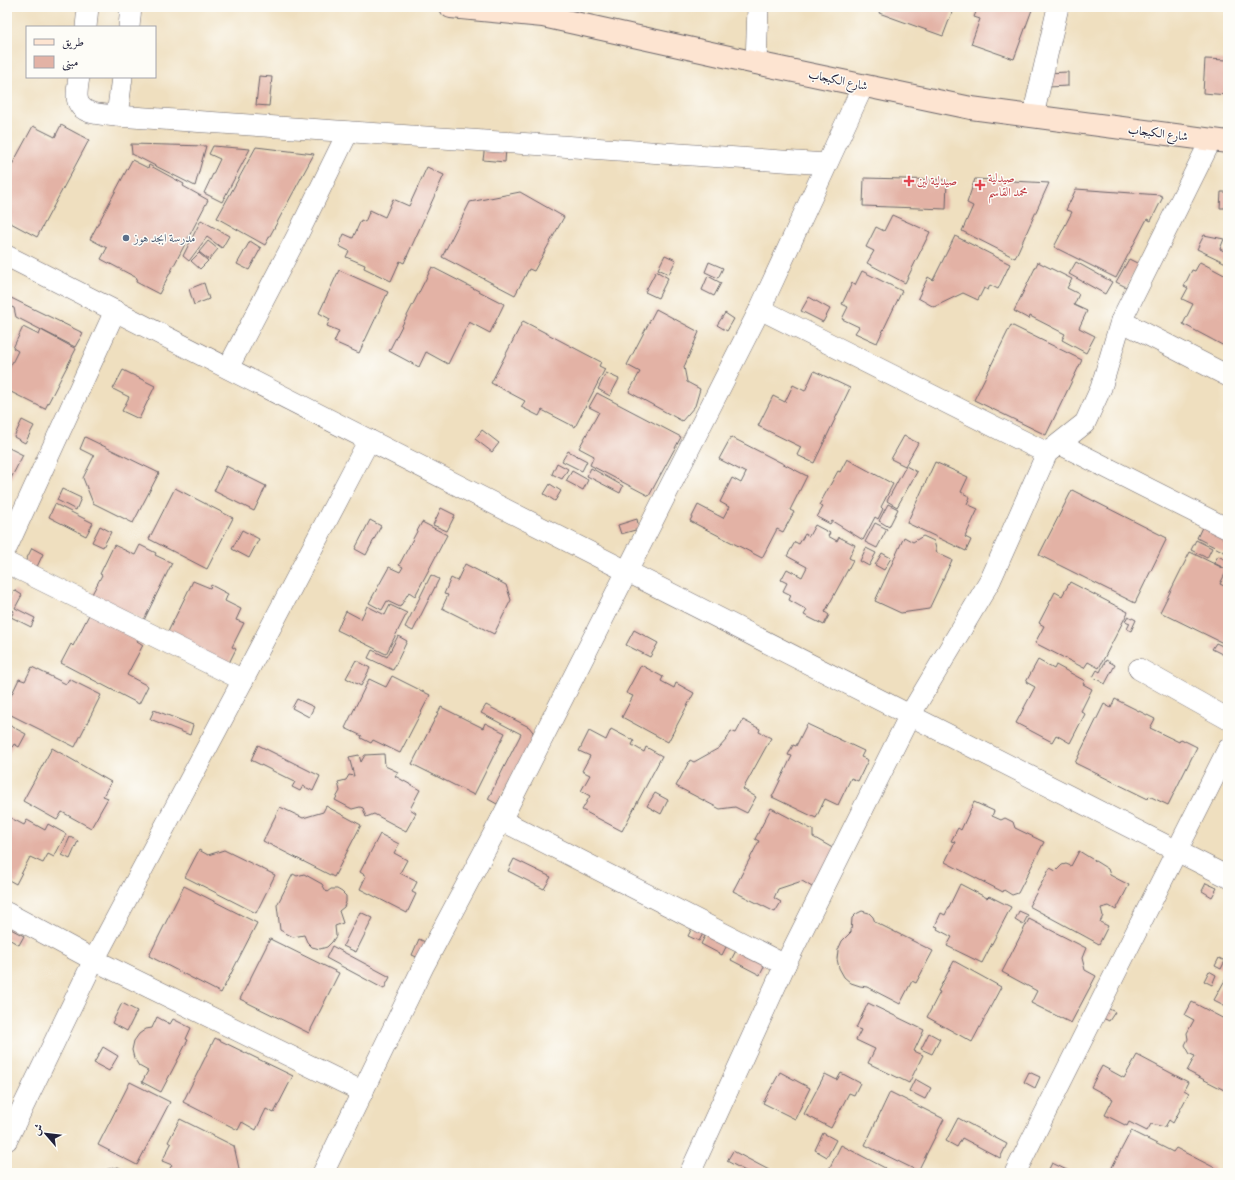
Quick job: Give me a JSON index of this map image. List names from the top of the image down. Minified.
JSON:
{"streets":{"main road":["شارع الكبجاب"]},"places":{"health":["صيدلية لين","صيدلية محمد القاسم"],"other":["مدرسة ابجد هوز"]},"legend":["طريق","مبنى"],"north":"top left"}
